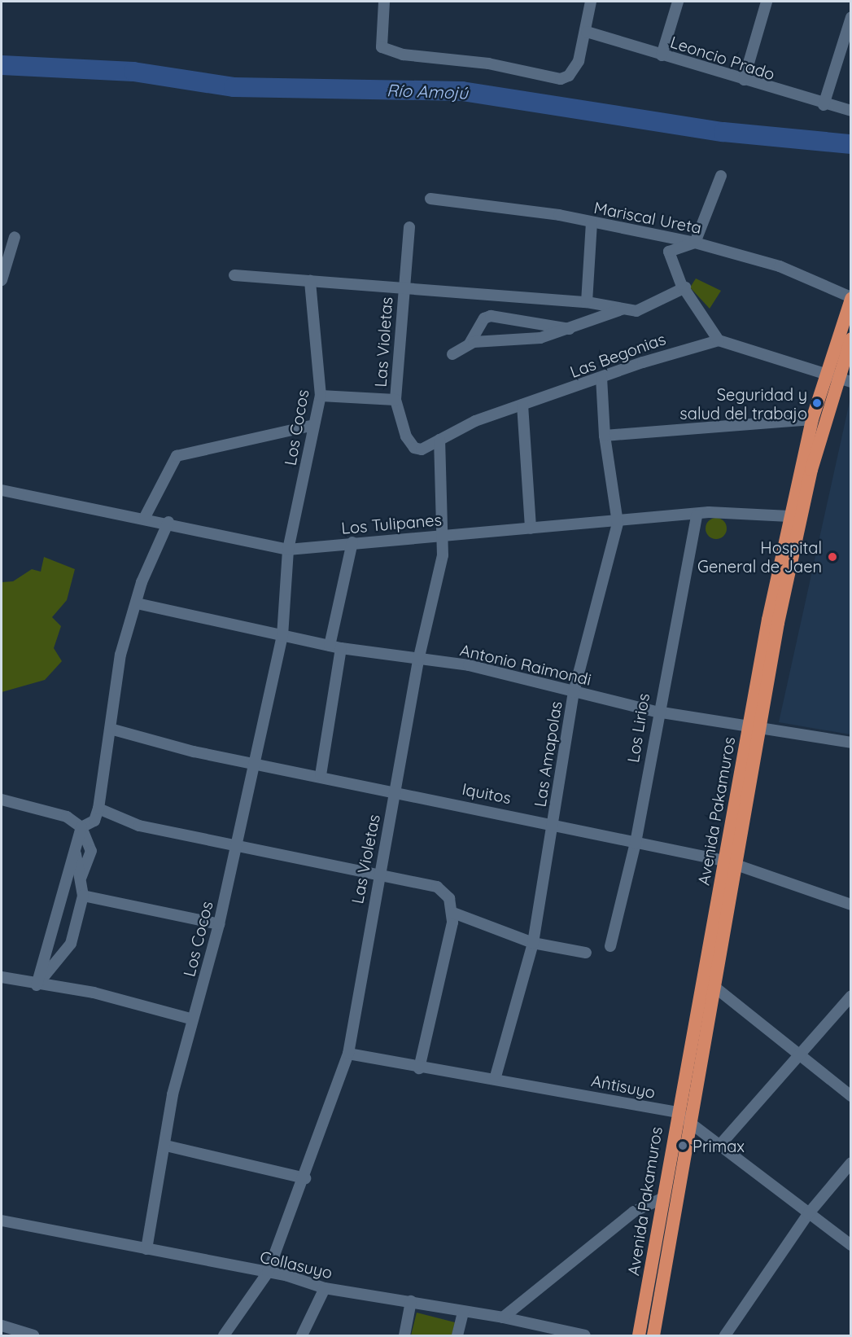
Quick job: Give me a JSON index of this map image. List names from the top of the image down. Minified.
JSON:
{"streets":{"highway":["Avenida Pakamuros"],"street":["Leoncio Prado","Mariscal Ureta","Las Violetas","Las Begonias","Los Cocos","Los Tulipanes","Antonio Raimondi","Los Lirios","Las Amapolas","Iquitos","Antisuyo","Collasuyo"]},"crossings":[["Mariscal Ureta","Avenida Pakamuros"],["Las Violetas","Las Begonias"],["Las Violetas","Los Tulipanes"],["Las Violetas","Antonio Raimondi"],["Las Violetas","Iquitos"],["Las Violetas","Antisuyo"],["Las Violetas","Collasuyo"],["Las Begonias","Las Amapolas"],["Las Begonias","Avenida Pakamuros"],["Los Cocos","Los Tulipanes"],["Los Cocos","Antonio Raimondi"],["Los Cocos","Iquitos"],["Los Cocos","Collasuyo"],["Los Tulipanes","Los Lirios"],["Los Tulipanes","Las Amapolas"],["Los Tulipanes","Avenida Pakamuros"],["Antonio Raimondi","Los Lirios"],["Antonio Raimondi","Las Amapolas"],["Antonio Raimondi","Avenida Pakamuros"],["Los Lirios","Iquitos"],["Las Amapolas","Iquitos"],["Las Amapolas","Antisuyo"],["Iquitos","Avenida Pakamuros"],["Avenida Pakamuros","Antisuyo"]],"water":["Río Amojú"],"places":["Seguridad y salud del trabajo","Hospital General de Jaen","Primax"]}
